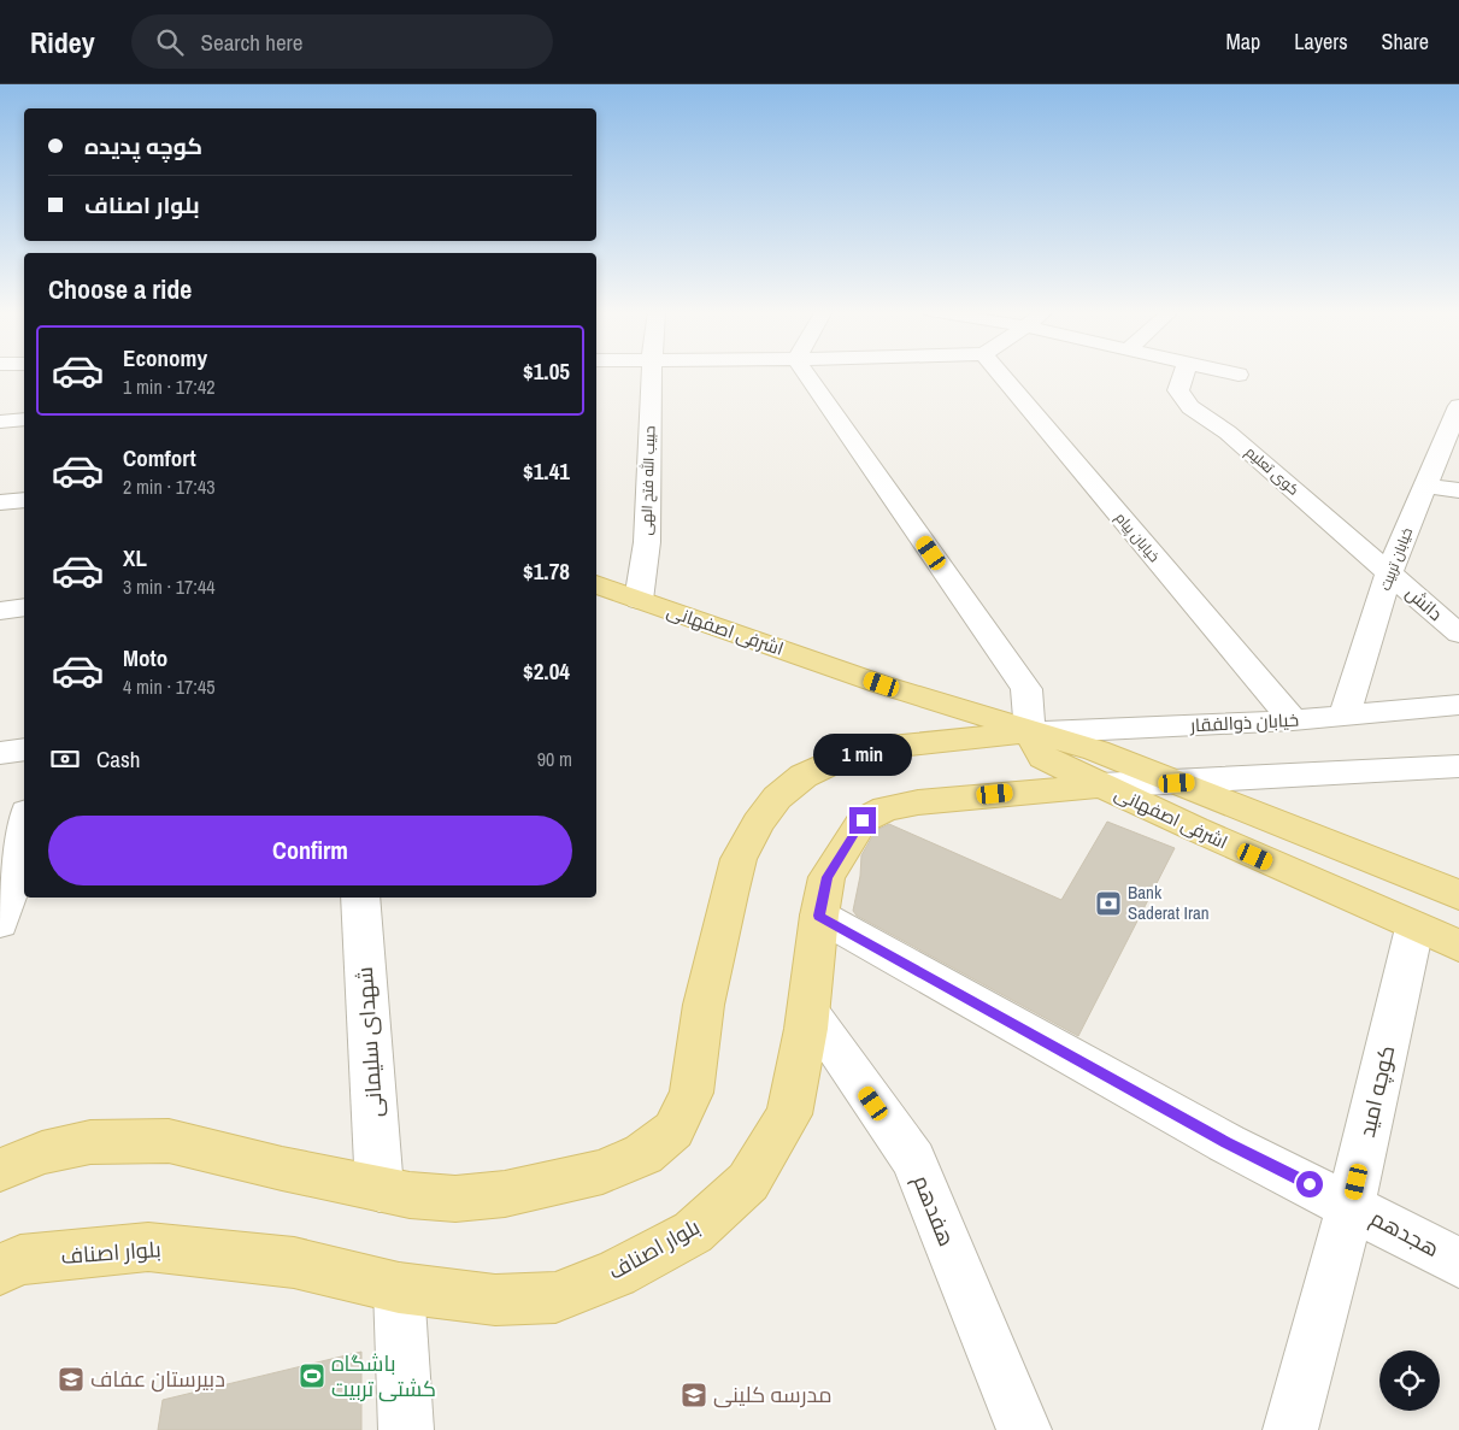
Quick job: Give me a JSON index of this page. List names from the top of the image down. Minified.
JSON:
{"streets":{"main road":["اشرفی اصفهانی","بلوار اصناف"],"street":["کوی تعلیم","حبیب الله فتح الهی","خیابان پیام","خیابان تربیت","دانش","خیابان ذوالفقار","شهدای سلیمانی","کوچه امید","هفدهم","هجدهم"]},"crossings":[["کوی تعلیم","خیابان تربیت"],["کوی تعلیم","دانش"],["حبیب الله فتح الهی","اشرفی اصفهانی"],["خیابان پیام","خیابان ذوالفقار"],["خیابان تربیت","دانش"],["خیابان تربیت","خیابان ذوالفقار"],["اشرفی اصفهانی","خیابان ذوالفقار"],["اشرفی اصفهانی","کوچه امید"],["اشرفی اصفهانی","بلوار اصناف"],["کوچه امید","هجدهم"],["هفدهم","بلوار اصناف"],["هجدهم","بلوار اصناف"]],"places":{"bank":["Bank Saderat Iran"],"sports":["باشگاه کشتی تربیت"],"school or university":["دبیرستان عفاف","مدرسه کلینی"]},"page":{"header":"Ridey","search":"Search here","nav":["Map","Layers","Share"],"banner":["کوچه پدیده","بلوار اصناف"],"heading":"Choose a ride","list":[{"name":"Economy","note":"1 min · 17:42","value":"$1.05"},{"name":"Comfort","note":"2 min · 17:43","value":"$1.41"},{"name":"XL","note":"3 min · 17:44","value":"$1.78"},{"name":"Moto","note":"4 min · 17:45","value":"$2.04"}],"pay":["Cash","90 m"],"bubble":"1 min","buttons":"Confirm"}}
